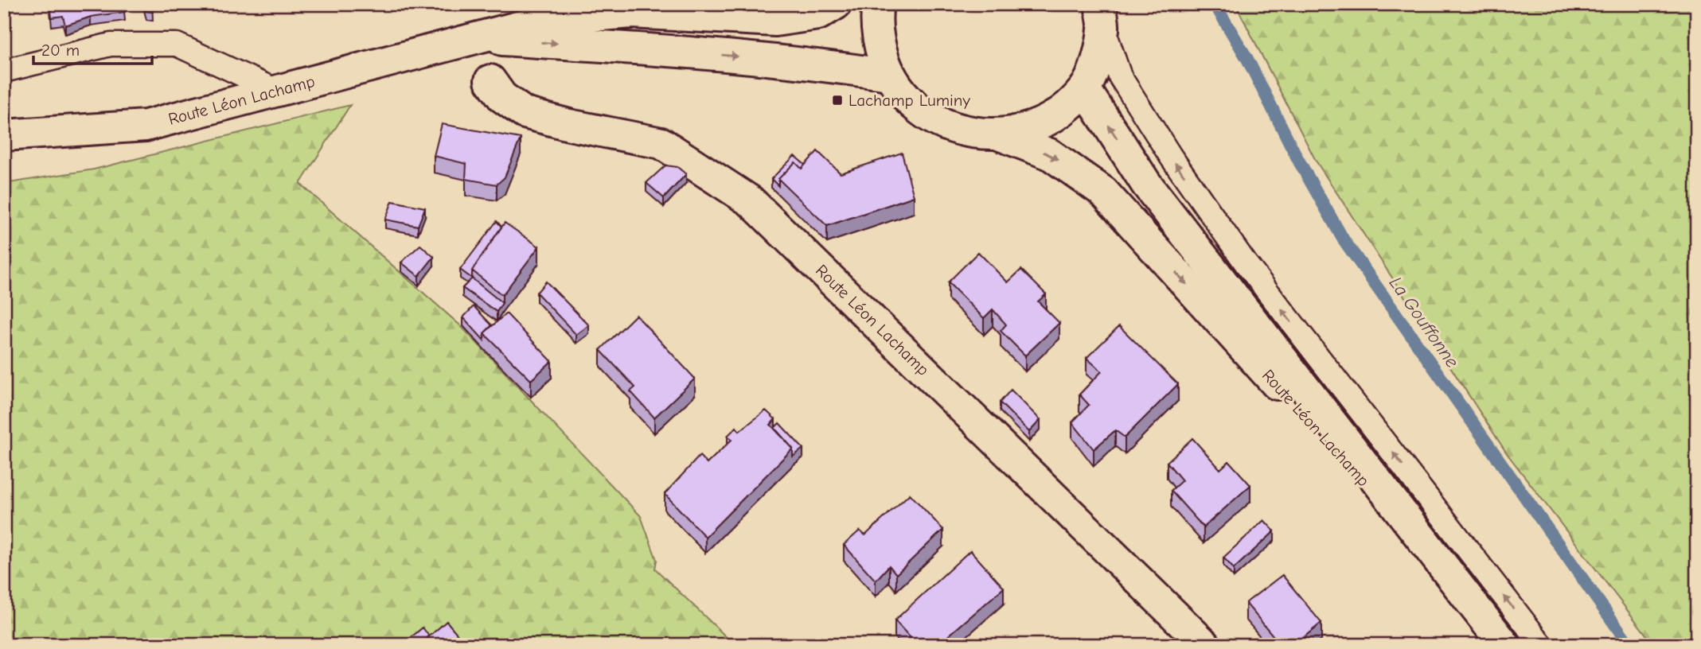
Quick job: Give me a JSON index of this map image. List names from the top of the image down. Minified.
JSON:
{"streets":{"main road":["Route Léon Lachamp"]},"water":["La Gouffonne"],"places":{"transit":["Lachamp Luminy"]},"scale_bar":"20 m"}
